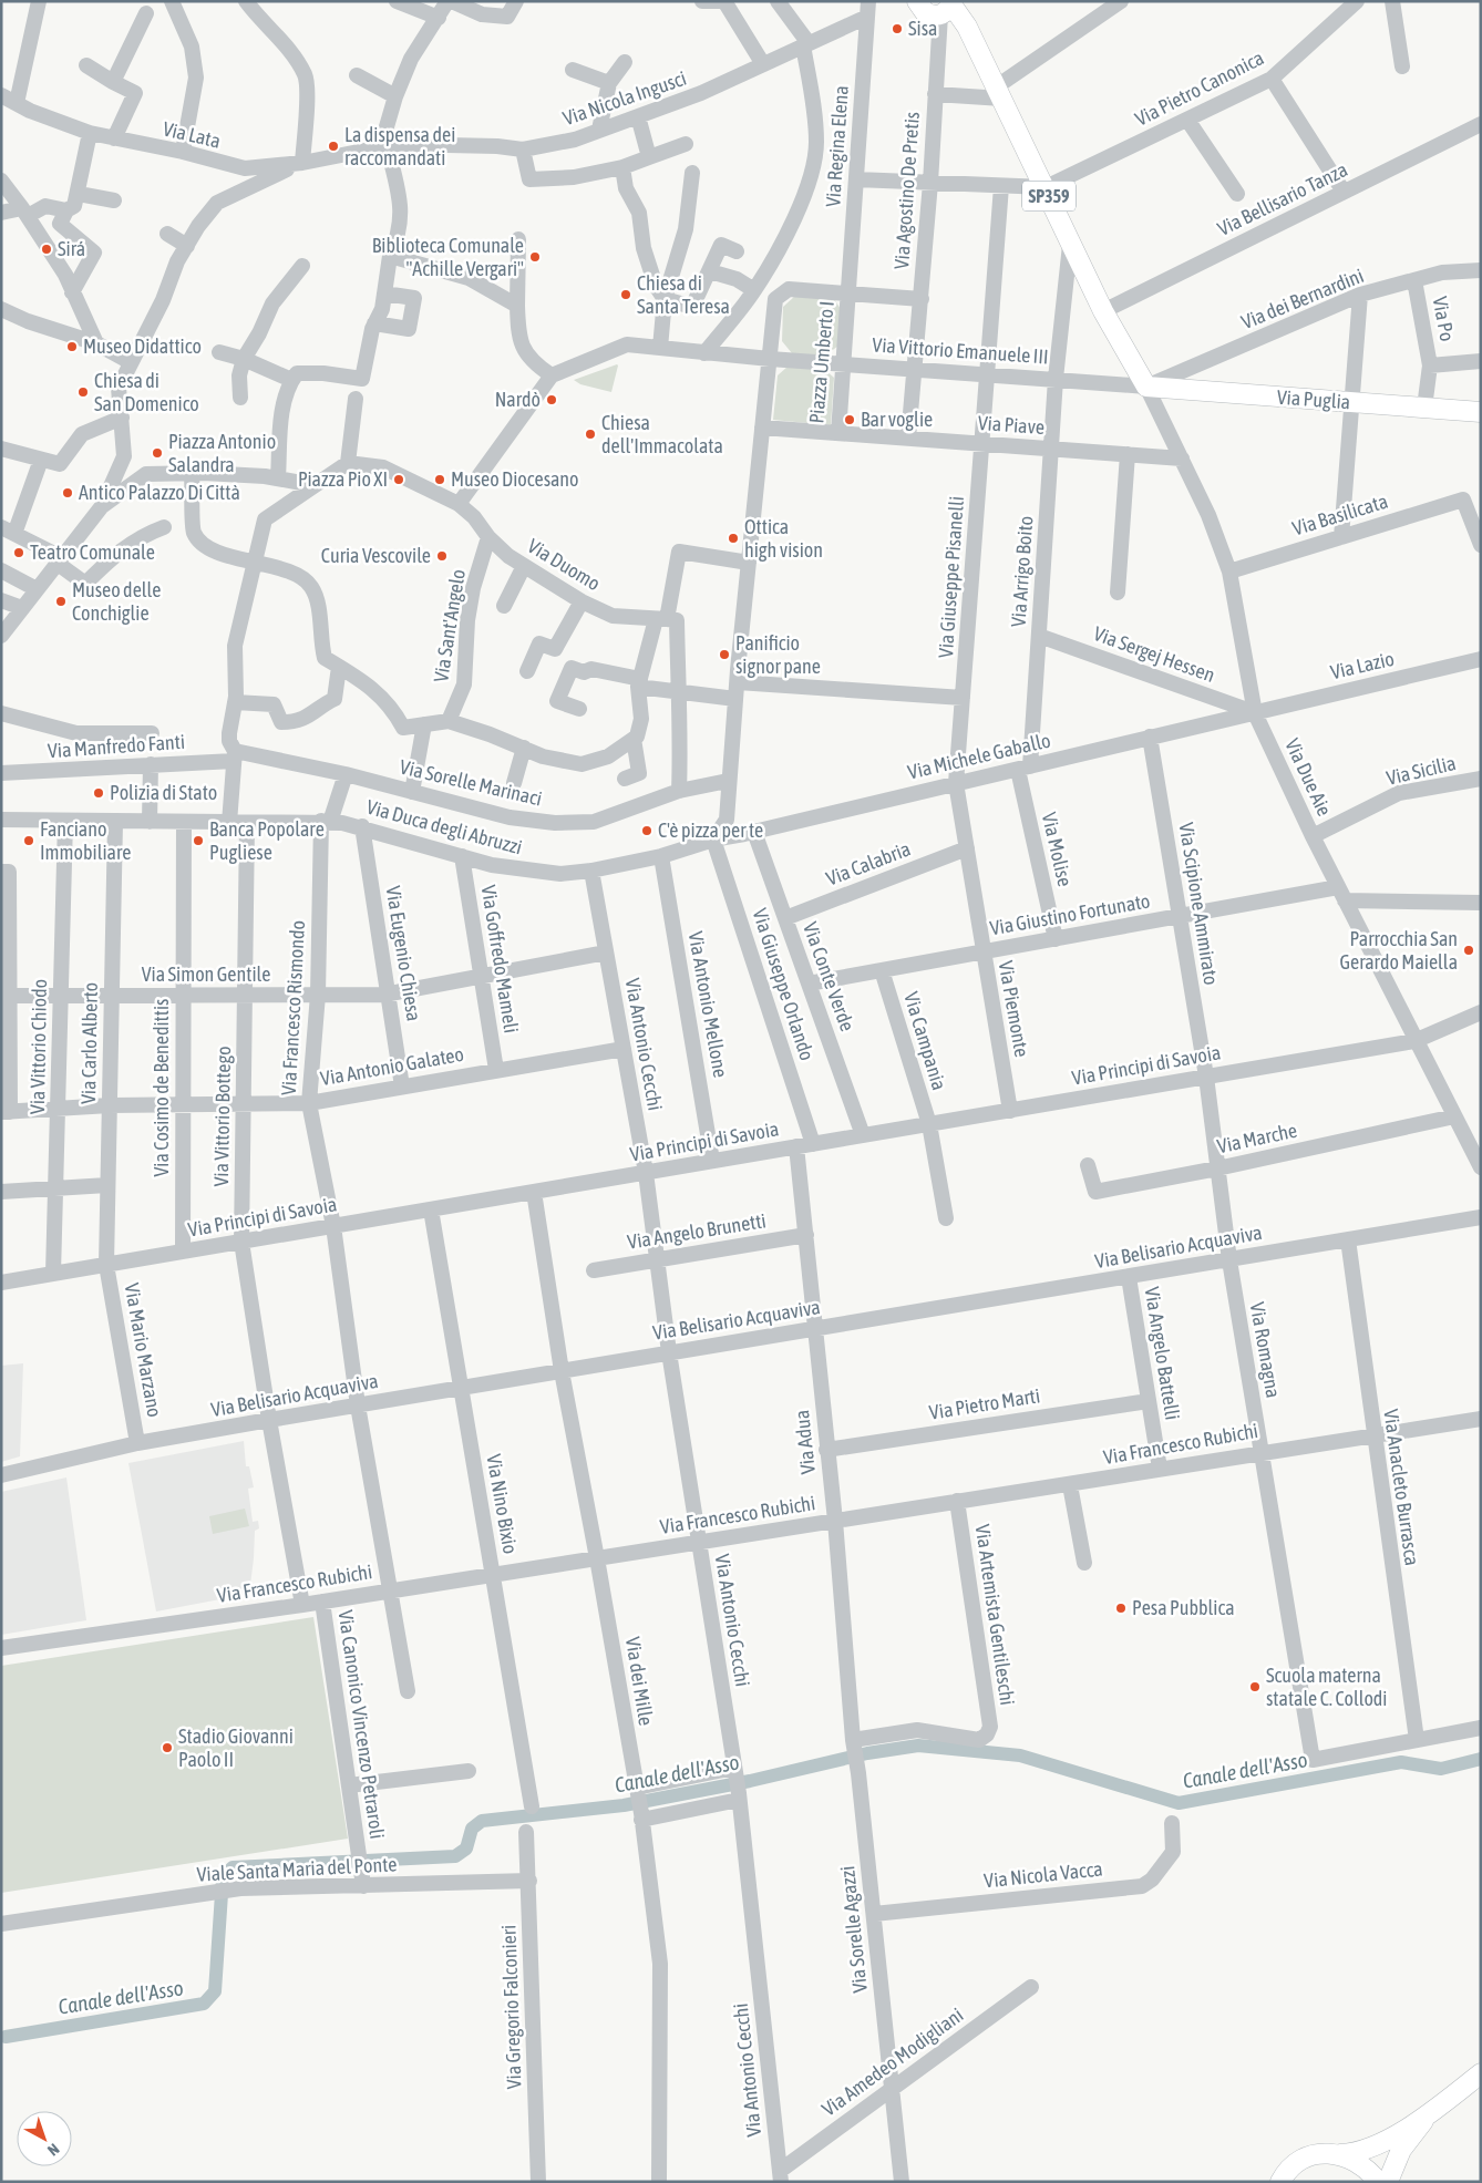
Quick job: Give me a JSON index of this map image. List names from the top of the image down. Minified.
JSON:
{"streets":{"main road":["SP359","Via Puglia"],"street":["Via Pietro Canonica","Via Nicola Ingusci","Via Lata","Via Regina Elena","Via Agostino De Pretis","Via Bellisario Tanza","Via dei Bernardini","Via Po","Via Vittorio Emanuele III","Piazza Umberto I","Via Piave","Via Basilicata","Via Duomo","Via Arrigo Boito","Via Giuseppe Pisanelli","Via Sant'Angelo","Via Sergej Hessen","Via Lazio","Via Manfredo Fanti","Via Michele Gaballo","Via Sicilia","Via Due Aie","Via Sorelle Marinaci","Via Duca degli Abruzzi","Via Molise","Via Calabria","Via Scipione Ammirato","Via Giustino Fortunato","Via Eugenio Chiesa","Via Goffredo Mameli","Via Simon Gentile","Via Conte Verde","Via Giuseppe Orlando","Via Antonio Mellone","Via Francesco Rismondo","Via Piemonte","Via Campania","Via Carlo Alberto","Via Antonio Cecchi","Via Vittorio Chiodo","Via Principi di Savoia","Via Antonio Galateo","Via Cosimo de Benedittis","Via Vittorio Bottego","Via Marche","Via Angelo Brunetti","Via Belisario Acquaviva","Via Mario Marzano","Via Romagna","Via Angelo Battelli","Via Pietro Marti","Via Adua","Via Francesco Rubichi","Via Anacleto Burrasca","Via Nino Bixio","Via Artemista Gentileschi","Via dei Mille","Via Canonico Vincenzo Petraroli","Viale Santa Maria del Ponte","Via Nicola Vacca","Via Sorelle Agazzi","Via Gregorio Falconieri","Via Amedeo Modigliani"]},"crossings":[["Via Pietro Canonica","SP359"],["Via Nicola Ingusci","Via Lata"],["Via Nicola Ingusci","Via Regina Elena"],["Via Regina Elena","Piazza Umberto I"],["Via Agostino De Pretis","SP359"],["Via Agostino De Pretis","Via Vittorio Emanuele III"],["Via Agostino De Pretis","Via Piave"],["SP359","Via Bellisario Tanza"],["SP359","Via dei Bernardini"],["SP359","Via Vittorio Emanuele III"],["SP359","Via Puglia"],["SP359","Via Arrigo Boito"],["SP359","Via Due Aie"],["Via dei Bernardini","Via Po"],["Via dei Bernardini","Via Vittorio Emanuele III"],["Via dei Bernardini","Via Puglia"],["Via dei Bernardini","Via Due Aie"],["Via Po","Via Puglia"],["Via Vittorio Emanuele III","Piazza Umberto I"],["Via Vittorio Emanuele III","Via Puglia"],["Via Vittorio Emanuele III","Via Arrigo Boito"],["Via Vittorio Emanuele III","Via Giuseppe Pisanelli"],["Via Vittorio Emanuele III","Via Due Aie"],["Piazza Umberto I","Via Piave"],["Via Puglia","Via Due Aie"],["Via Piave","Via Arrigo Boito"],["Via Piave","Via Giuseppe Pisanelli"],["Via Piave","Via Due Aie"],["Via Basilicata","Via Due Aie"],["Via Duomo","Via Sant'Angelo"],["Via Arrigo Boito","Via Sergej Hessen"],["Via Arrigo Boito","Via Michele Gaballo"],["Via Arrigo Boito","Via Molise"],["Via Giuseppe Pisanelli","Via Michele Gaballo"],["Via Giuseppe Pisanelli","Via Piemonte"],["Via Sergej Hessen","Via Lazio"],["Via Sergej Hessen","Via Michele Gaballo"],["Via Sergej Hessen","Via Due Aie"],["Via Lazio","Via Michele Gaballo"],["Via Lazio","Via Due Aie"],["Via Manfredo Fanti","Via Sorelle Marinaci"],["Via Michele Gaballo","Via Due Aie"],["Via Michele Gaballo","Via Duca degli Abruzzi"],["Via Michele Gaballo","Via Molise"],["Via Michele Gaballo","Via Scipione Ammirato"],["Via Michele Gaballo","Via Conte Verde"],["Via Michele Gaballo","Via Giuseppe Orlando"],["Via Michele Gaballo","Via Piemonte"],["Via Sicilia","Via Due Aie"],["Via Due Aie","Via Giustino Fortunato"],["Via Due Aie","Via Principi di Savoia"],["Via Due Aie","Via Marche"],["Via Sorelle Marinaci","Via Francesco Rismondo"],["Via Duca degli Abruzzi","Via Eugenio Chiesa"],["Via Duca degli Abruzzi","Via Goffredo Mameli"],["Via Duca degli Abruzzi","Via Giuseppe Orlando"],["Via Duca degli Abruzzi","Via Antonio Mellone"],["Via Duca degli Abruzzi","Via Francesco Rismondo"],["Via Duca degli Abruzzi","Via Carlo Alberto"],["Via Duca degli Abruzzi","Via Antonio Cecchi"],["Via Duca degli Abruzzi","Via Vittorio Chiodo"],["Via Duca degli Abruzzi","Via Cosimo de Benedittis"],["Via Duca degli Abruzzi","Via Vittorio Bottego"],["Via Molise","Via Giustino Fortunato"],["Via Calabria","Via Conte Verde"],["Via Calabria","Via Piemonte"],["Via Scipione Ammirato","Via Giustino Fortunato"],["Via Scipione Ammirato","Via Principi di Savoia"],["Via Scipione Ammirato","Via Romagna"],["Via Giustino Fortunato","Via Conte Verde"],["Via Giustino Fortunato","Via Piemonte"],["Via Giustino Fortunato","Via Campania"],["Via Eugenio Chiesa","Via Simon Gentile"],["Via Eugenio Chiesa","Via Antonio Galateo"],["Via Goffredo Mameli","Via Simon Gentile"],["Via Goffredo Mameli","Via Antonio Galateo"],["Via Simon Gentile","Via Francesco Rismondo"],["Via Simon Gentile","Via Carlo Alberto"],["Via Simon Gentile","Via Antonio Cecchi"],["Via Simon Gentile","Via Vittorio Chiodo"],["Via Simon Gentile","Via Cosimo de Benedittis"],["Via Simon Gentile","Via Vittorio Bottego"],["Via Conte Verde","Via Principi di Savoia"],["Via Giuseppe Orlando","Via Principi di Savoia"],["Via Antonio Mellone","Via Principi di Savoia"],["Via Francesco Rismondo","Via Principi di Savoia"],["Via Francesco Rismondo","Via Antonio Galateo"],["Via Francesco Rismondo","Via Belisario Acquaviva"],["Via Francesco Rismondo","Via Francesco Rubichi"],["Via Piemonte","Via Principi di Savoia"],["Via Campania","Via Principi di Savoia"],["Via Carlo Alberto","Via Principi di Savoia"],["Via Carlo Alberto","Via Antonio Galateo"],["Via Carlo Alberto","Via Mario Marzano"],["Via Antonio Cecchi","Via Principi di Savoia"],["Via Antonio Cecchi","Via Antonio Galateo"],["Via Antonio Cecchi","Via Angelo Brunetti"],["Via Antonio Cecchi","Via Belisario Acquaviva"],["Via Antonio Cecchi","Via Francesco Rubichi"],["Via Antonio Cecchi","Via Amedeo Modigliani"],["Via Vittorio Chiodo","Via Principi di Savoia"],["Via Vittorio Chiodo","Via Antonio Galateo"],["Via Principi di Savoia","Via Cosimo de Benedittis"],["Via Principi di Savoia","Via Vittorio Bottego"],["Via Principi di Savoia","Via Mario Marzano"],["Via Principi di Savoia","Via Romagna"],["Via Principi di Savoia","Via Adua"],["Via Principi di Savoia","Via Nino Bixio"],["Via Principi di Savoia","Via dei Mille"],["Via Antonio Galateo","Via Cosimo de Benedittis"],["Via Antonio Galateo","Via Vittorio Bottego"],["Via Vittorio Bottego","Via Belisario Acquaviva"],["Via Vittorio Bottego","Via Francesco Rubichi"],["Via Marche","Via Romagna"],["Via Angelo Brunetti","Via Adua"],["Via Belisario Acquaviva","Via Mario Marzano"],["Via Belisario Acquaviva","Via Romagna"],["Via Belisario Acquaviva","Via Angelo Battelli"],["Via Belisario Acquaviva","Via Adua"],["Via Belisario Acquaviva","Via Anacleto Burrasca"],["Via Belisario Acquaviva","Via Nino Bixio"],["Via Belisario Acquaviva","Via dei Mille"],["Via Romagna","Via Francesco Rubichi"],["Via Romagna","Via Anacleto Burrasca"],["Via Angelo Battelli","Via Pietro Marti"],["Via Angelo Battelli","Via Francesco Rubichi"],["Via Pietro Marti","Via Adua"],["Via Adua","Via Francesco Rubichi"],["Via Adua","Via Artemista Gentileschi"],["Via Adua","Via Sorelle Agazzi"],["Via Francesco Rubichi","Via Anacleto Burrasca"],["Via Francesco Rubichi","Via Nino Bixio"],["Via Francesco Rubichi","Via Artemista Gentileschi"],["Via Francesco Rubichi","Via dei Mille"],["Via Francesco Rubichi","Via Canonico Vincenzo Petraroli"],["Via Canonico Vincenzo Petraroli","Viale Santa Maria del Ponte"],["Viale Santa Maria del Ponte","Via Gregorio Falconieri"],["Via Nicola Vacca","Via Sorelle Agazzi"],["Via Sorelle Agazzi","Via Amedeo Modigliani"]],"water":["Canale dell'Asso"],"places":["Sisa","La dispensa dei raccomandati","Sirá","Biblioteca Comunale \"Achille Vergari\"","Chiesa di Santa Teresa","Museo Didattico","Chiesa di San Domenico","Nardò","Bar voglie","Chiesa dell'Immacolata","Piazza Antonio Salandra","Piazza Pio XI","Museo Diocesano","Antico Palazzo Di Città","Ottica high vision","Teatro Comunale","Curia Vescovile","Museo delle Conchiglie","Panificio signor pane","Polizia di Stato","C'è pizza per te","Fanciano Immobiliare","Banca Popolare Pugliese","Parrocchia San Gerardo Maiella","Pesa Pubblica","Scuola materna statale C. Collodi","Stadio Giovanni Paolo II"],"north":"bottom right"}
